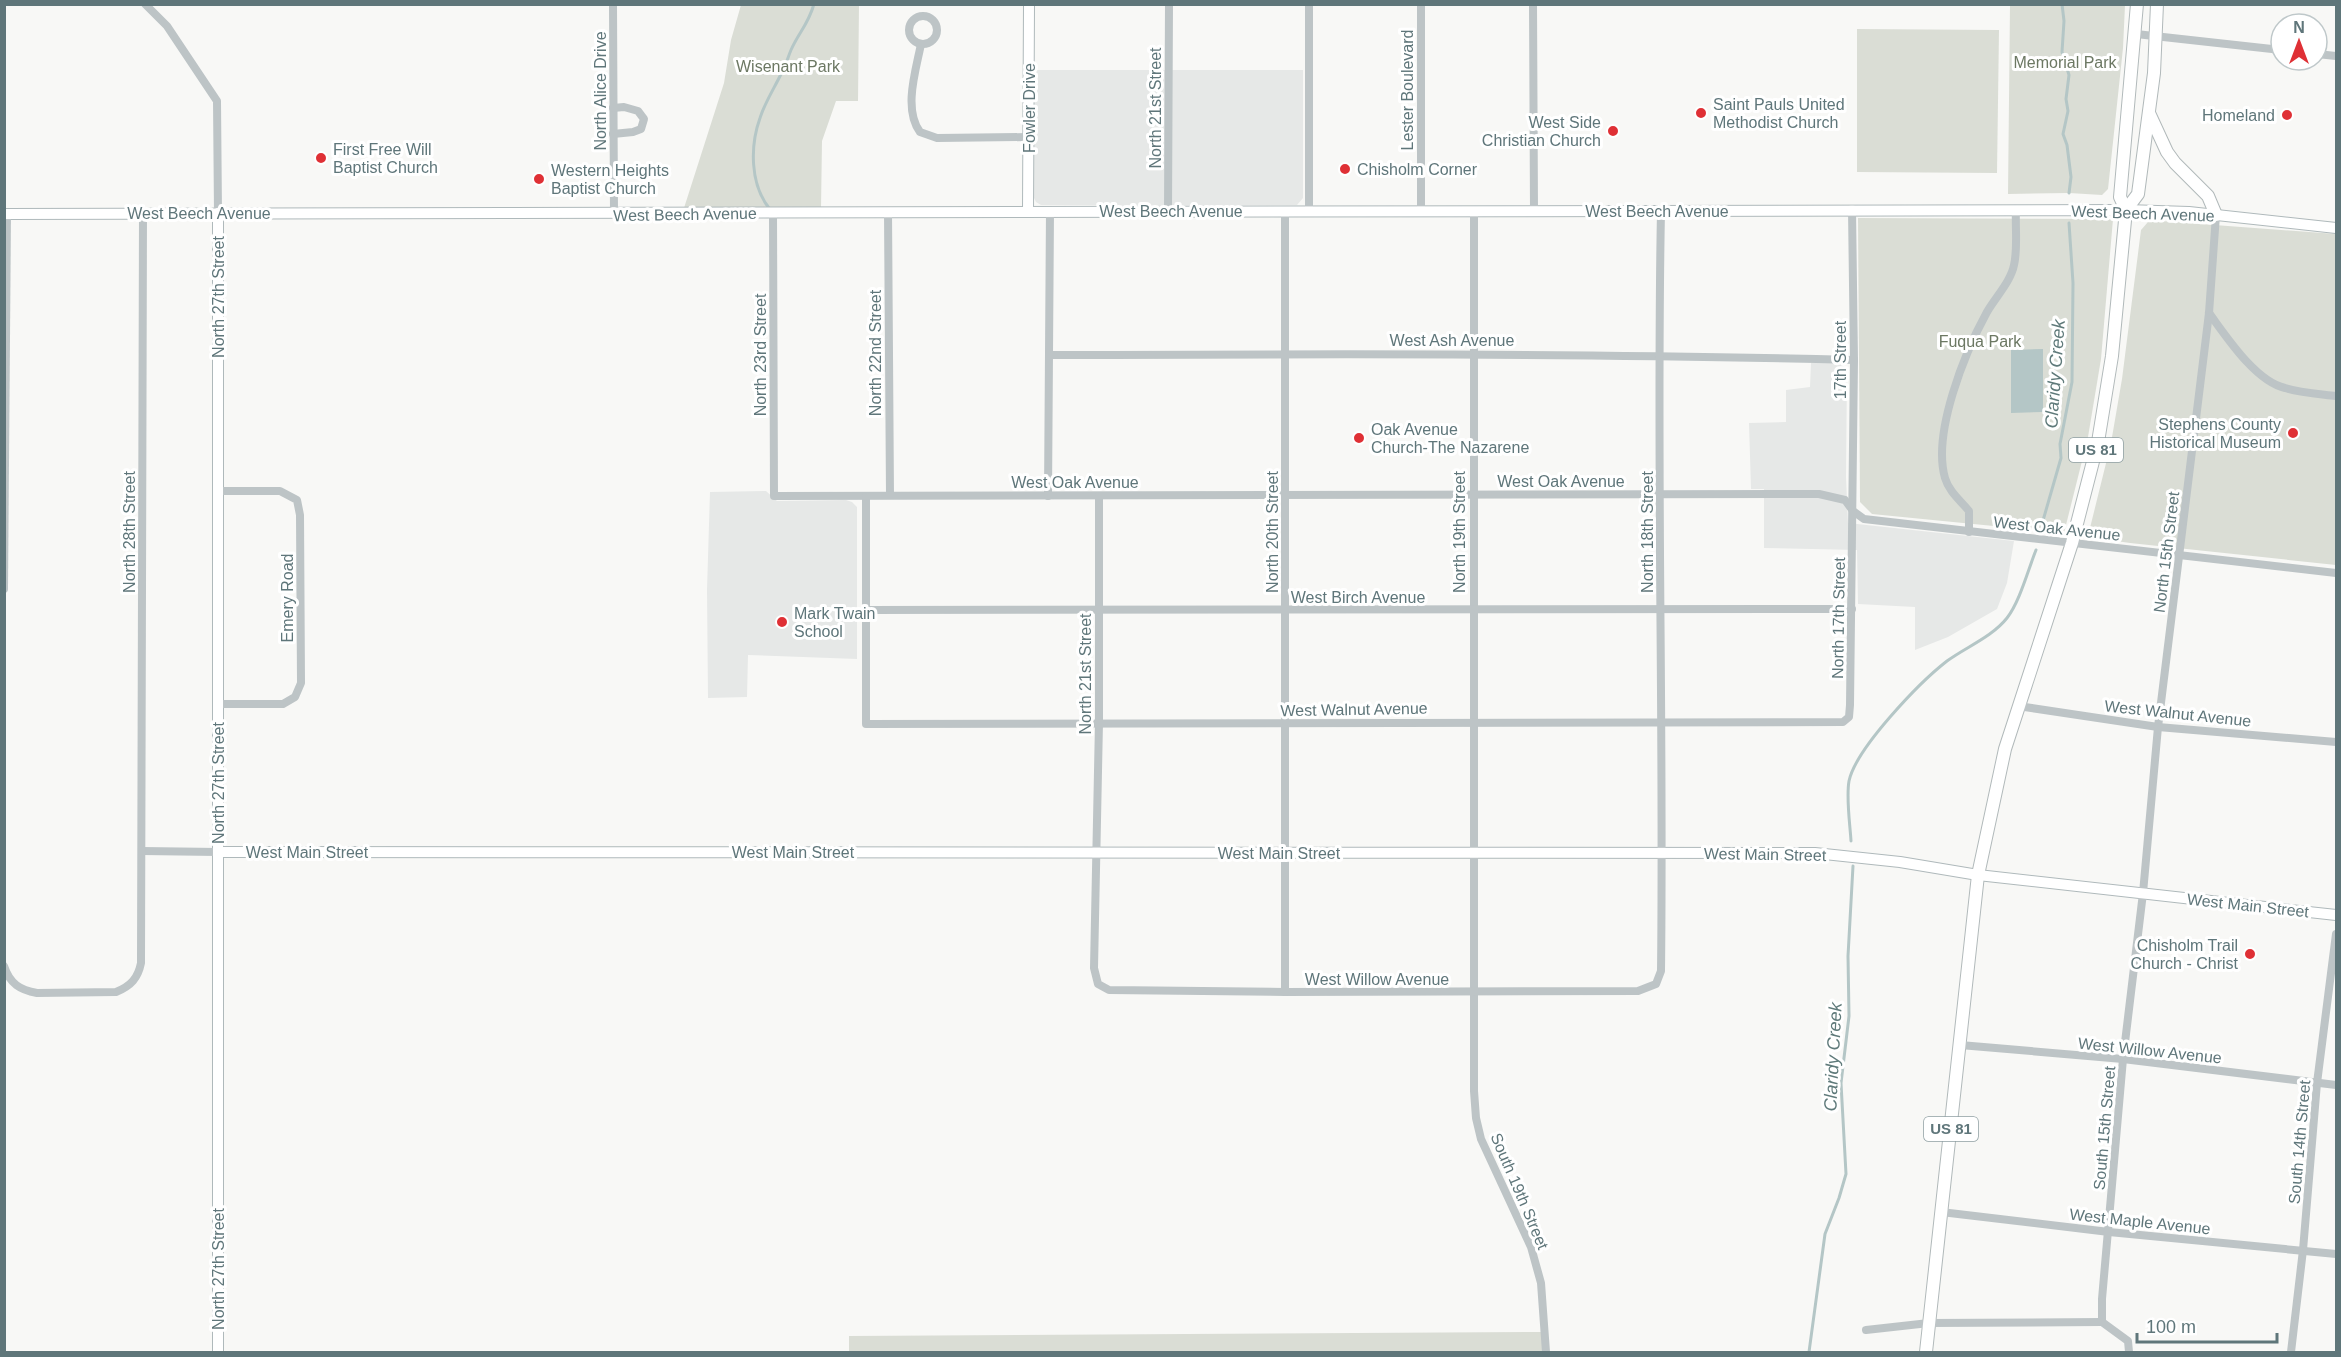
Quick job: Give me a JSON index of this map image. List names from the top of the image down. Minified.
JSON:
{"streets":{"main road":["US 81"],"street":["Lester Boulevard","North Alice Drive","Fowler Drive","North 21st Street","West Beech Avenue","North 27th Street","West Ash Avenue","North 22nd Street","North 23rd Street","17th Street","West Oak Avenue","North 28th Street","North 20th Street","North 19th Street","North 18th Street","North 15th Street","West Birch Avenue","Emery Road","North 17th Street","West Walnut Avenue","West Main Street","West Willow Avenue","South 15th Street","South 14th Street","South 19th Street","West Maple Avenue"]},"crossings":[["Lester Boulevard","West Beech Avenue"],["North Alice Drive","West Beech Avenue"],["Fowler Drive","West Beech Avenue"],["North 21st Street","West Beech Avenue"],["North 21st Street","West Oak Avenue"],["North 21st Street","West Birch Avenue"],["North 21st Street","West Walnut Avenue"],["North 21st Street","West Main Street"],["North 21st Street","West Willow Avenue"],["West Beech Avenue","North 27th Street"],["West Beech Avenue","North 22nd Street"],["West Beech Avenue","North 23rd Street"],["West Beech Avenue","17th Street"],["West Beech Avenue","US 81"],["West Beech Avenue","North 28th Street"],["West Beech Avenue","North 20th Street"],["West Beech Avenue","North 19th Street"],["West Beech Avenue","North 18th Street"],["West Beech Avenue","North 15th Street"],["North 27th Street","Emery Road"],["North 27th Street","West Main Street"],["West Ash Avenue","17th Street"],["West Ash Avenue","North 20th Street"],["West Ash Avenue","North 19th Street"],["West Ash Avenue","North 18th Street"],["North 22nd Street","West Oak Avenue"],["North 23rd Street","West Oak Avenue"],["17th Street","West Oak Avenue"],["17th Street","North 17th Street"],["US 81","West Oak Avenue"],["US 81","West Walnut Avenue"],["US 81","West Main Street"],["US 81","West Willow Avenue"],["US 81","West Maple Avenue"],["West Oak Avenue","North 20th Street"],["West Oak Avenue","North 19th Street"],["West Oak Avenue","North 18th Street"],["West Oak Avenue","North 15th Street"],["West Oak Avenue","North 17th Street"],["North 20th Street","West Birch Avenue"],["North 20th Street","West Walnut Avenue"],["North 20th Street","West Main Street"],["North 20th Street","West Willow Avenue"],["North 19th Street","West Birch Avenue"],["North 19th Street","West Walnut Avenue"],["North 19th Street","West Main Street"],["North 19th Street","South 19th Street"],["North 18th Street","West Birch Avenue"],["North 18th Street","West Walnut Avenue"],["North 18th Street","West Main Street"],["North 18th Street","West Willow Avenue"],["North 15th Street","West Walnut Avenue"],["North 15th Street","West Main Street"],["North 15th Street","South 15th Street"],["West Birch Avenue","North 17th Street"],["West Birch Avenue","West Walnut Avenue"],["North 17th Street","West Walnut Avenue"],["West Main Street","South 15th Street"],["West Main Street","South 19th Street"],["West Willow Avenue","South 15th Street"],["West Willow Avenue","South 14th Street"],["West Willow Avenue","South 19th Street"],["South 15th Street","West Maple Avenue"],["South 14th Street","West Maple Avenue"]],"water":["Claridy Creek"],"parks":["Memorial Park","Wisenant Park","Fuqua Park"],"places":["Saint Pauls United Methodist Church","Homeland","West Side Christian Church","First Free Will Baptist Church","Chisholm Corner","Western Heights Baptist Church","Stephens County Historical Museum","Oak Avenue Church-The Nazarene","Mark Twain School","Chisholm Trail Church - Christ"],"scale_bar":"100 m","north":"top"}
